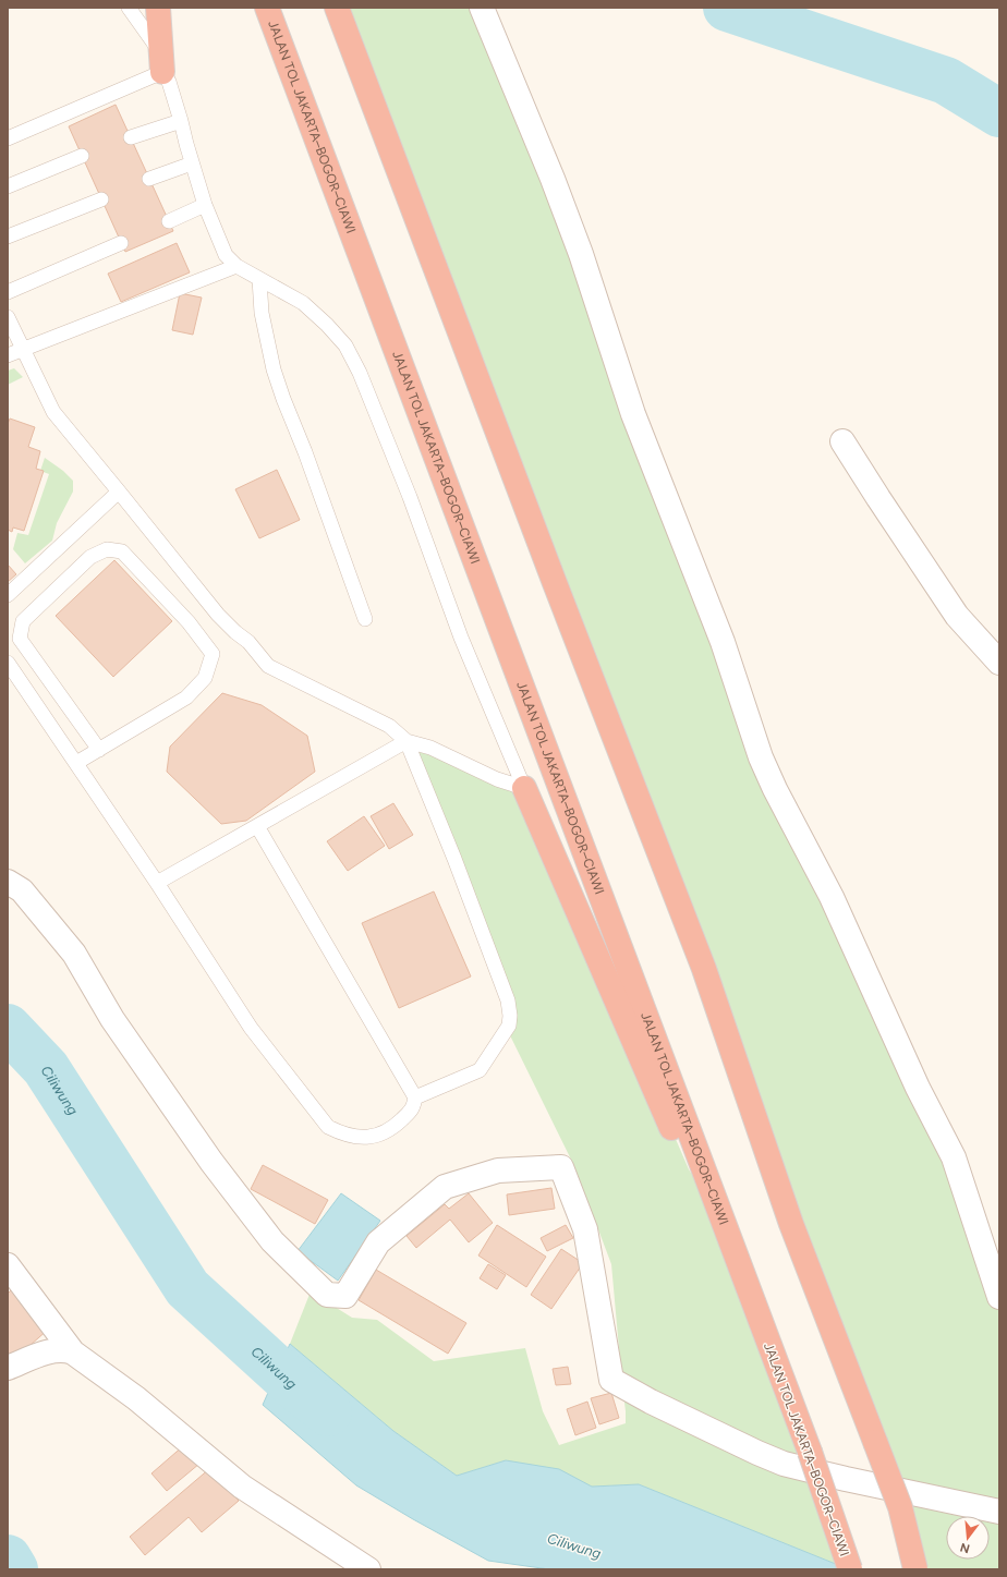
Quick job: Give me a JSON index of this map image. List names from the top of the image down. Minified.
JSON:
{"streets":{"highway":["JALAN TOL JAKARTA–BOGOR–CIAWI"]},"water":["Ciliwung"],"north":"bottom"}
